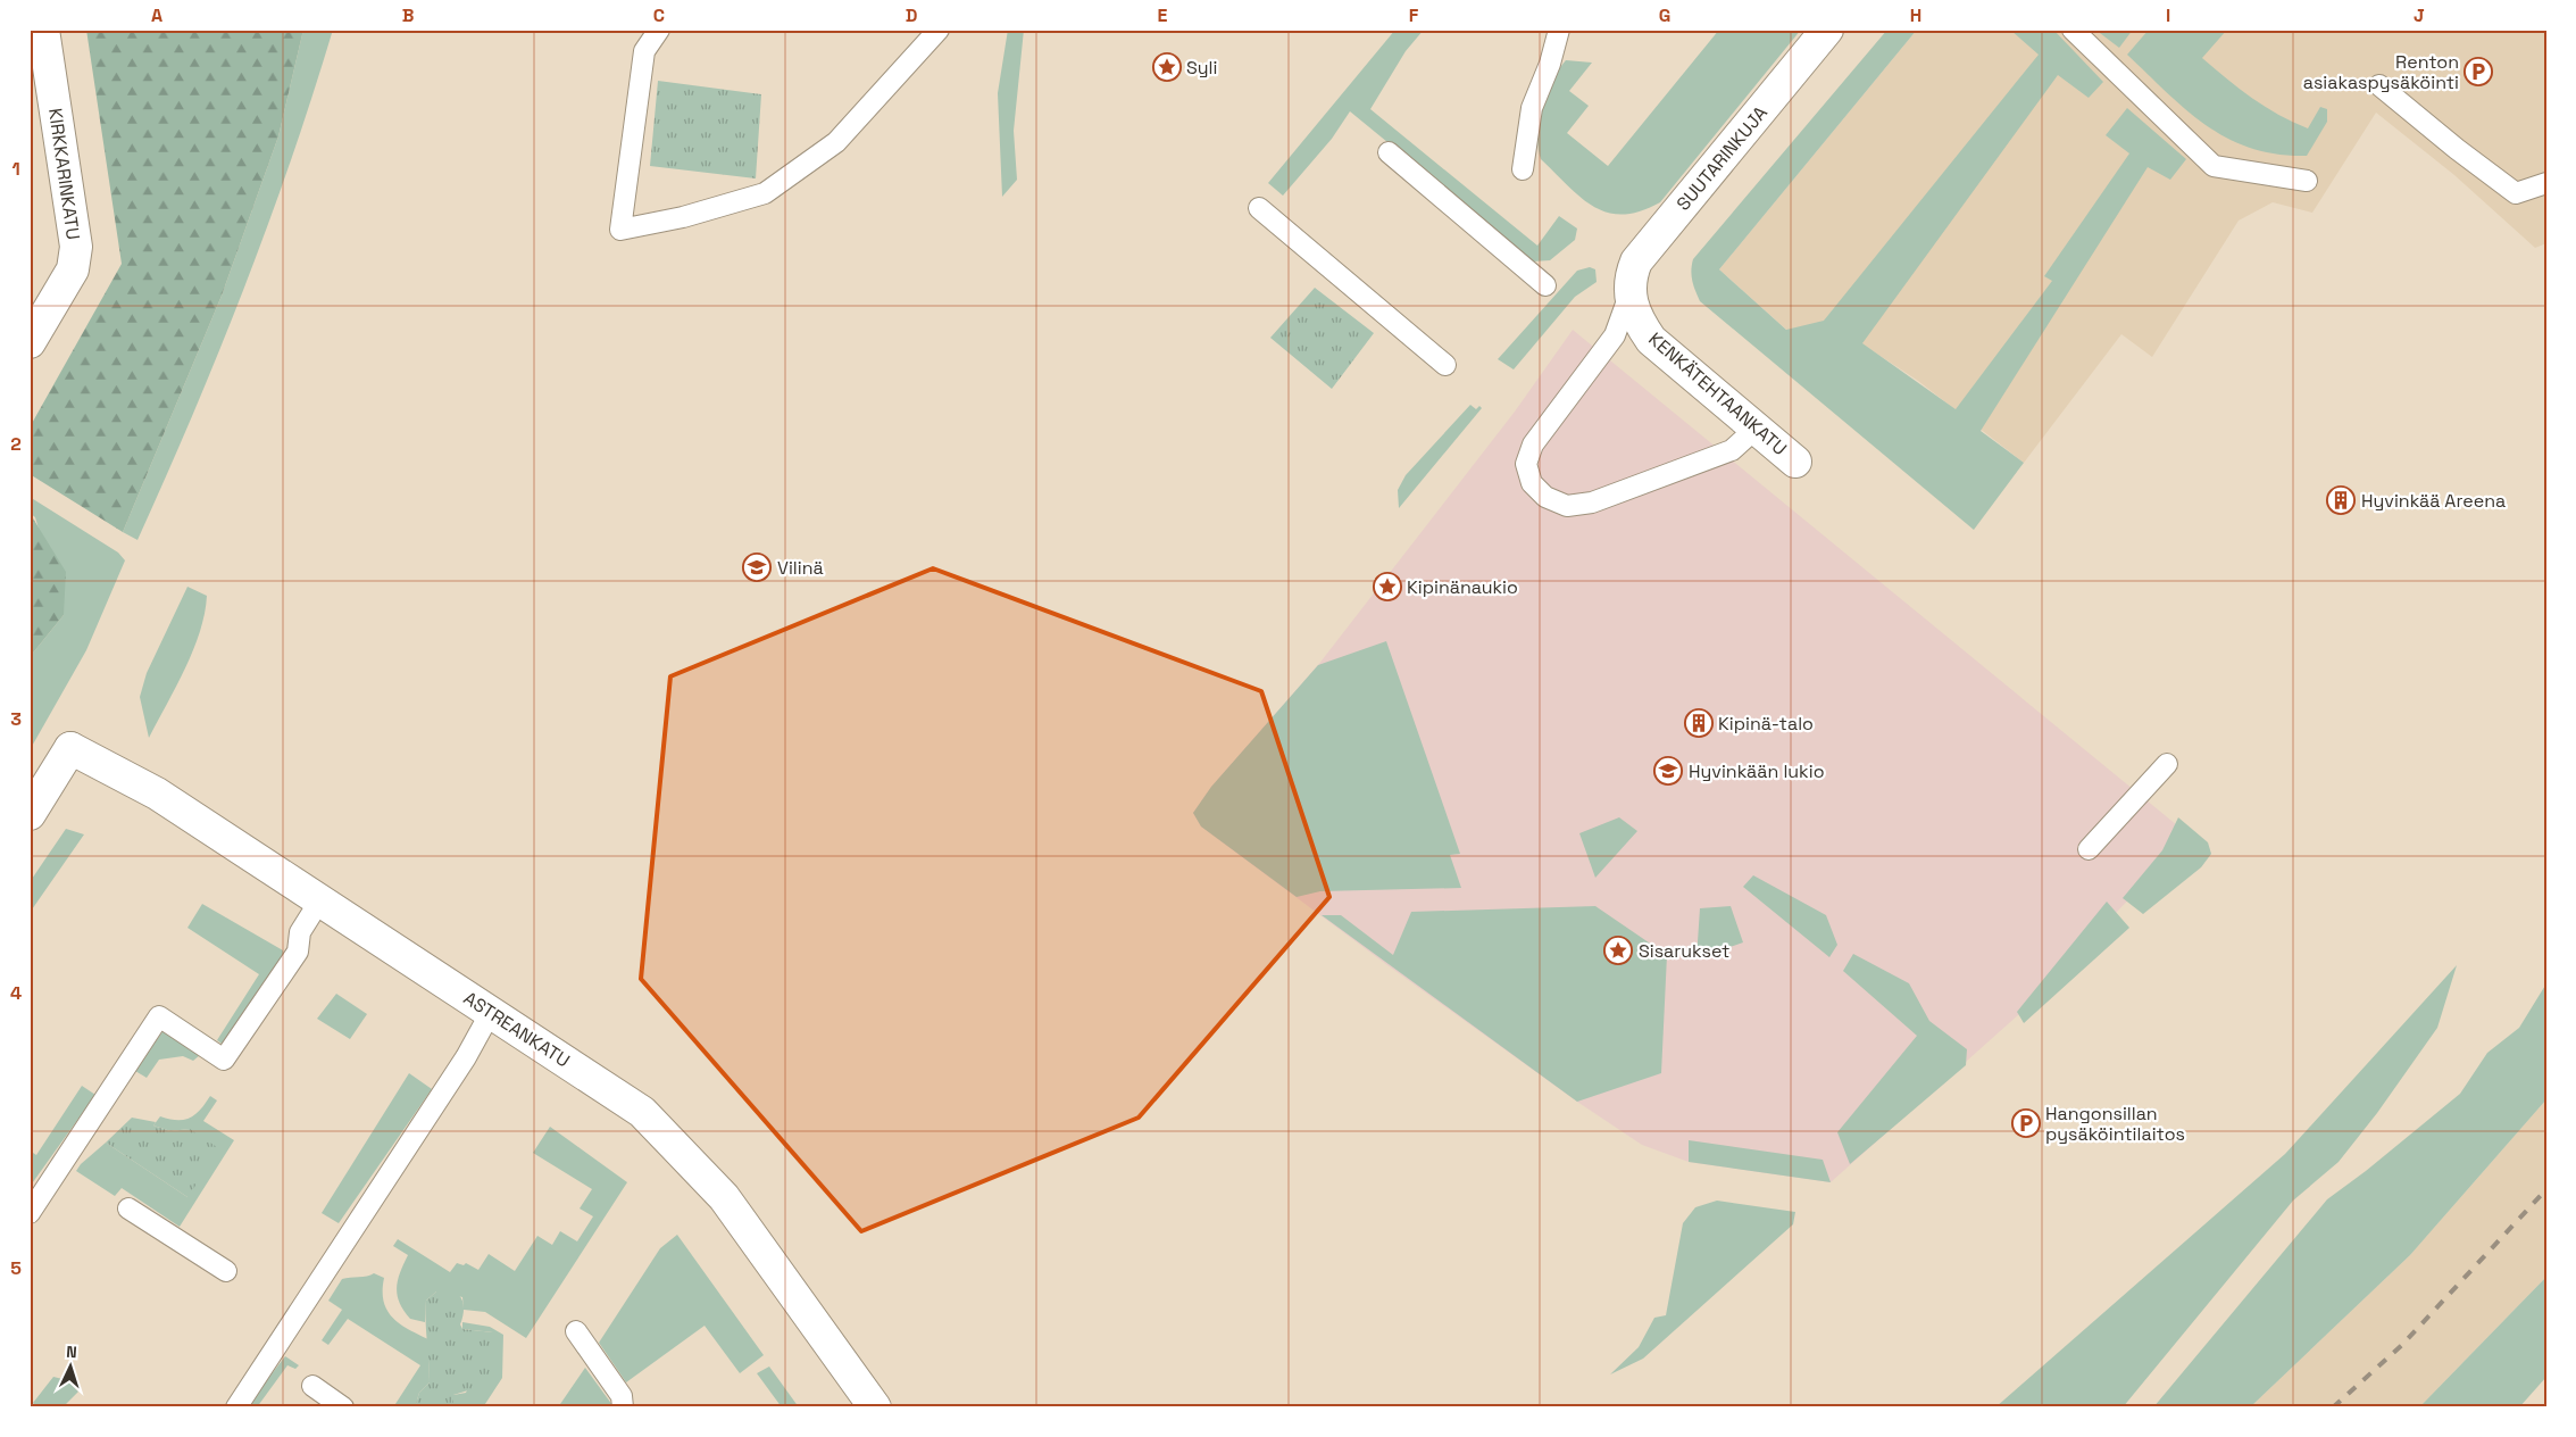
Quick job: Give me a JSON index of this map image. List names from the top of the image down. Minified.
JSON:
{"streets":{"street":["SUUTARINKUJA","KIRKKARINKATU","KENKÄTEHTAANKATU","ASTREANKATU"]},"crossings":[["SUUTARINKUJA","KENKÄTEHTAANKATU"]],"places":{"place":["Syli","Kipinänaukio","Sisarukset"],"parking":["Renton asiakaspysäköinti","Hangonsillan pysäköintilaitos"],"building":["Hyvinkää Areena","Kipinä-talo"],"school or university":["Vilinä","Hyvinkään lukio"]},"north":"top","grid":{"columns":["A","B","C","D","E","F","G","H","I","J"],"rows":["1","2","3","4","5"]}}
